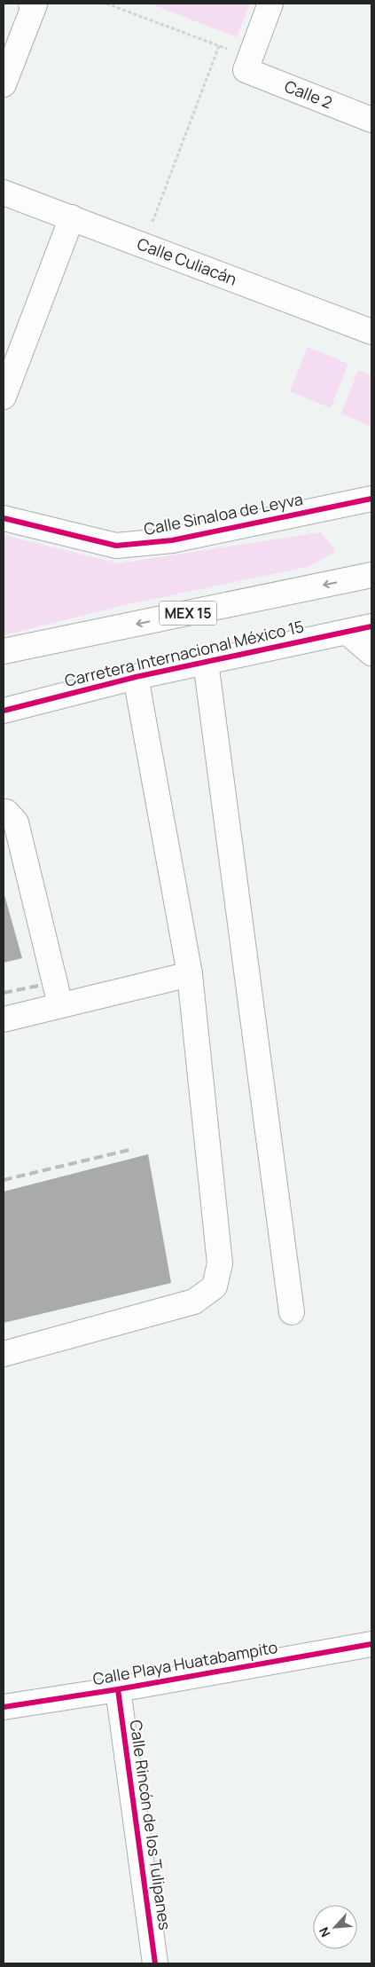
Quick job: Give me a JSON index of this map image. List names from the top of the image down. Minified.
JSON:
{"streets":{"street":["Calle 2","Calle Culiacán","Calle Sinaloa de Leyva","MEX 15","Carretera Internacional México 15","Calle Playa Huatabampito","Calle Rincón de los Tulipanes"]},"crossings":[["Calle Playa Huatabampito","Calle Rincón de los Tulipanes"]],"north":"bottom left"}
